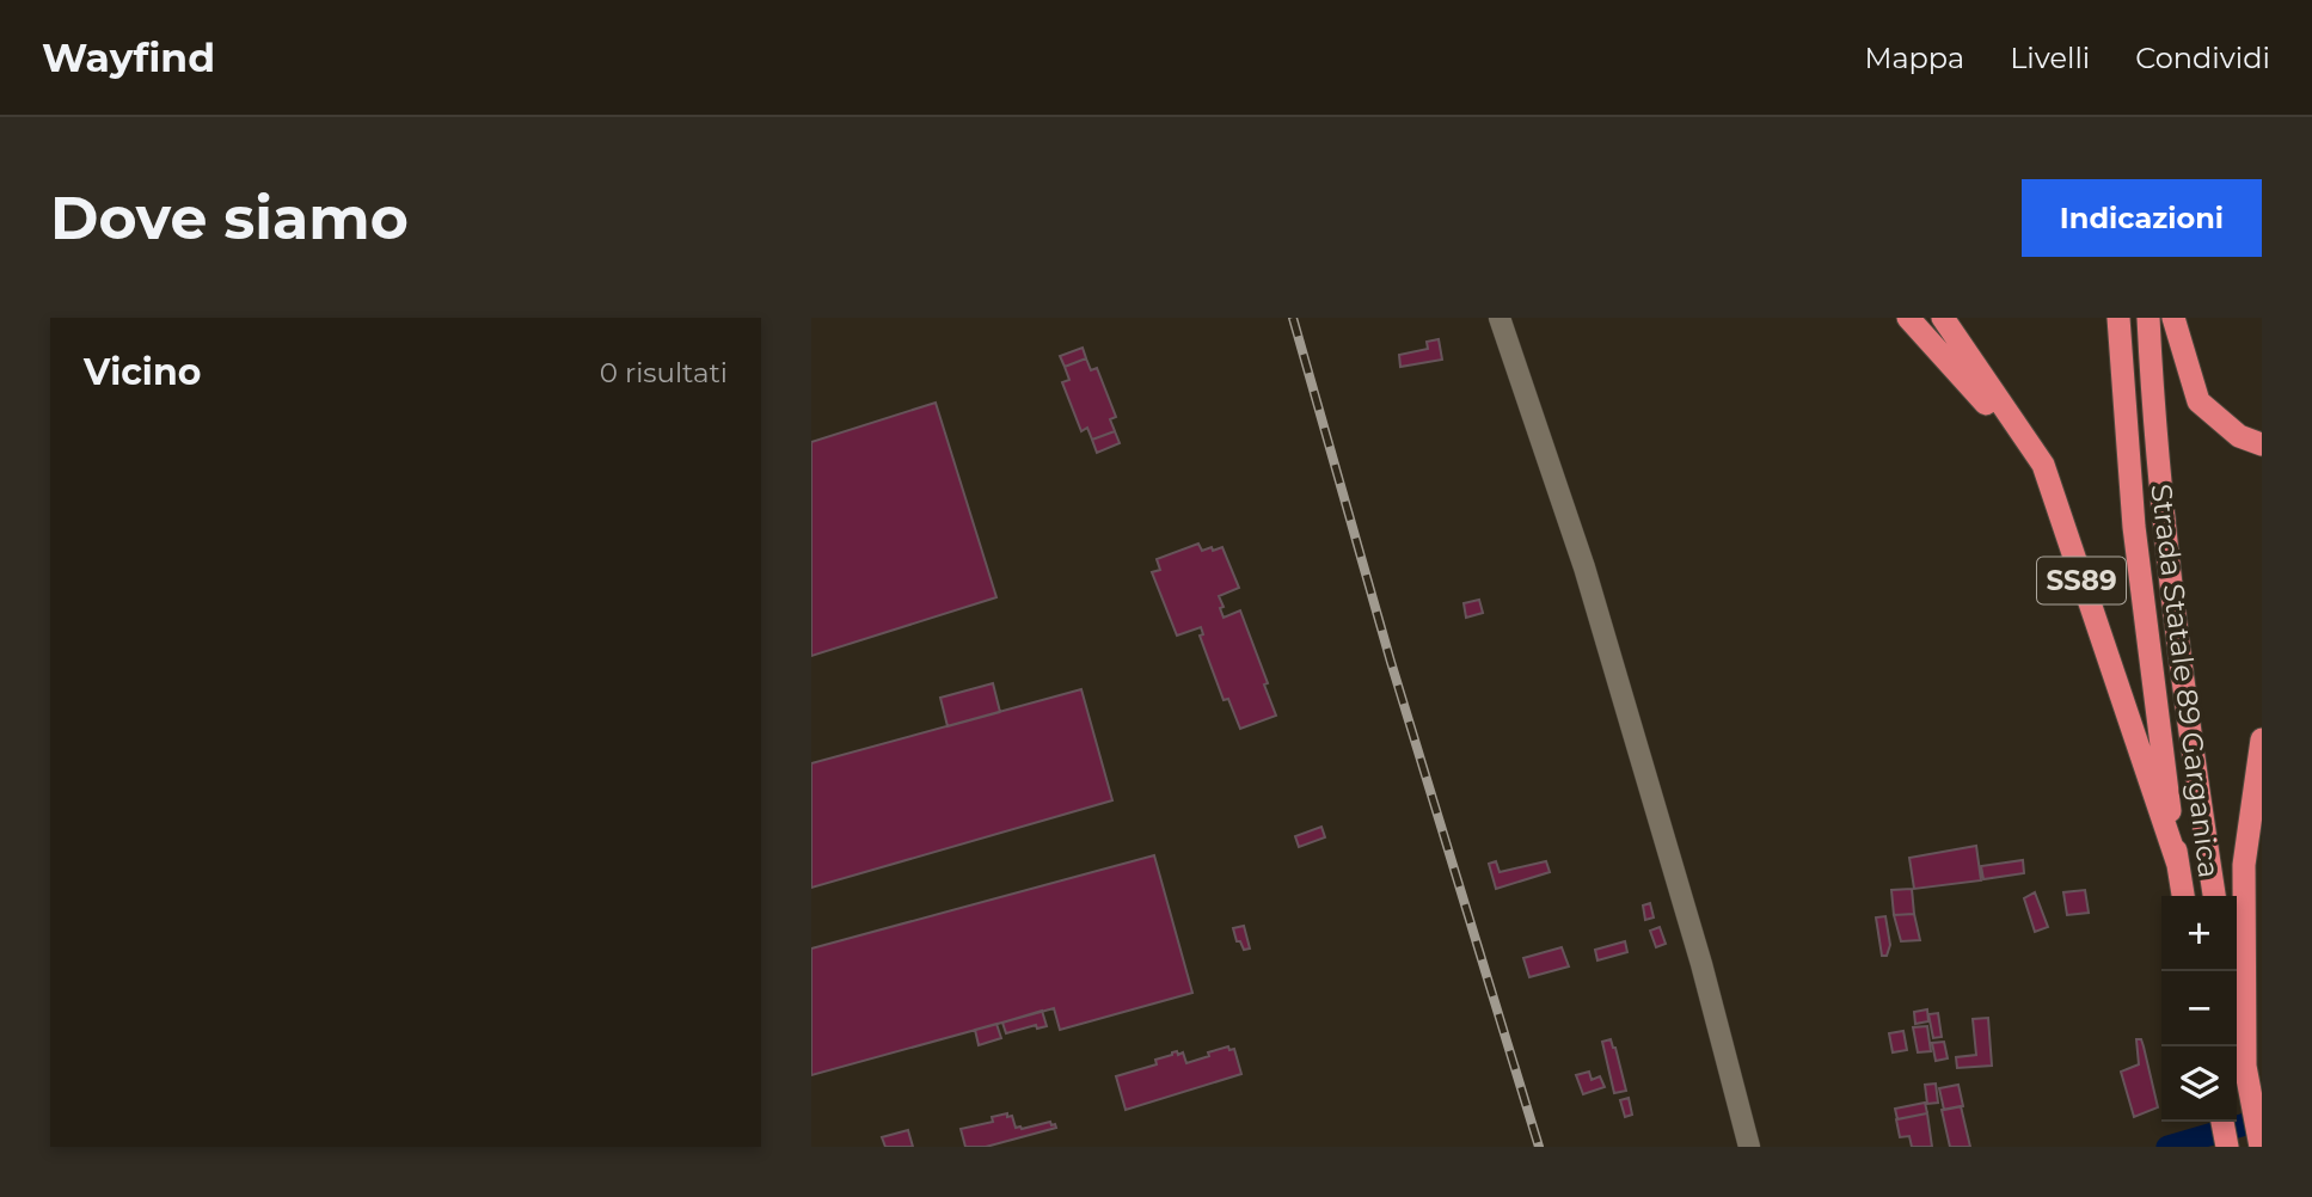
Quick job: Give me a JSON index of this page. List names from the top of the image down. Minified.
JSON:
{"streets":{"highway":["SS89","Strada Statale 89 Garganica"]},"crossings":[["SS89","Strada Statale 89 Garganica"]],"page":{"header":"Wayfind","nav":["Mappa","Livelli","Condividi"],"buttons":"Indicazioni","title":"Dove siamo","heading":["Vicino","0 risultati"],"map_buttons":["+","−"]}}
